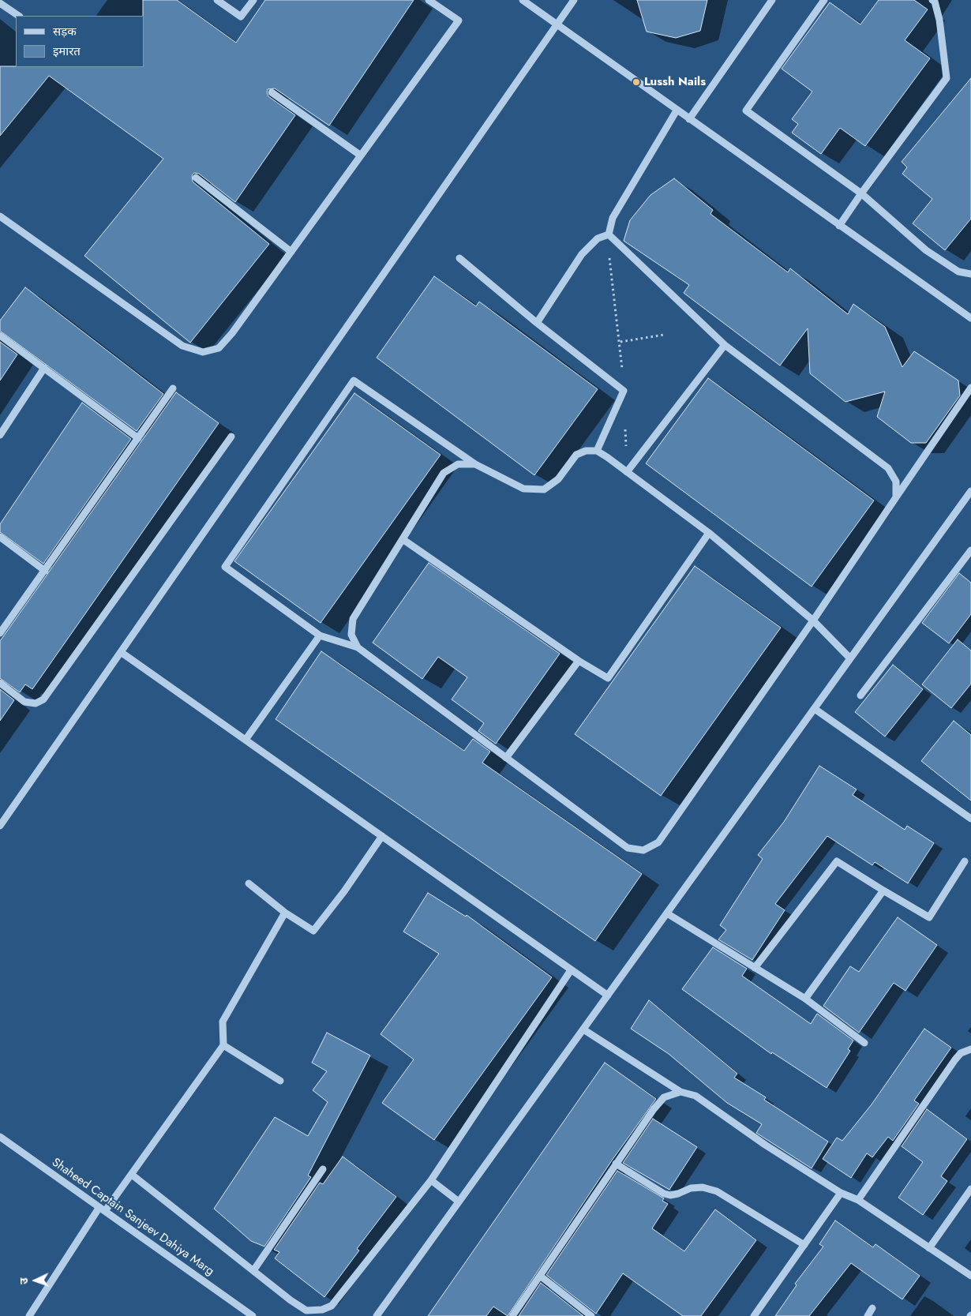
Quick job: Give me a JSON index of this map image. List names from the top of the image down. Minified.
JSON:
{"streets":{"street":["Shaheed Captain Sanjeev Dahiya Marg"]},"places":["Lussh Nails"],"legend":["सड़क","इमारत"],"north":"left"}
